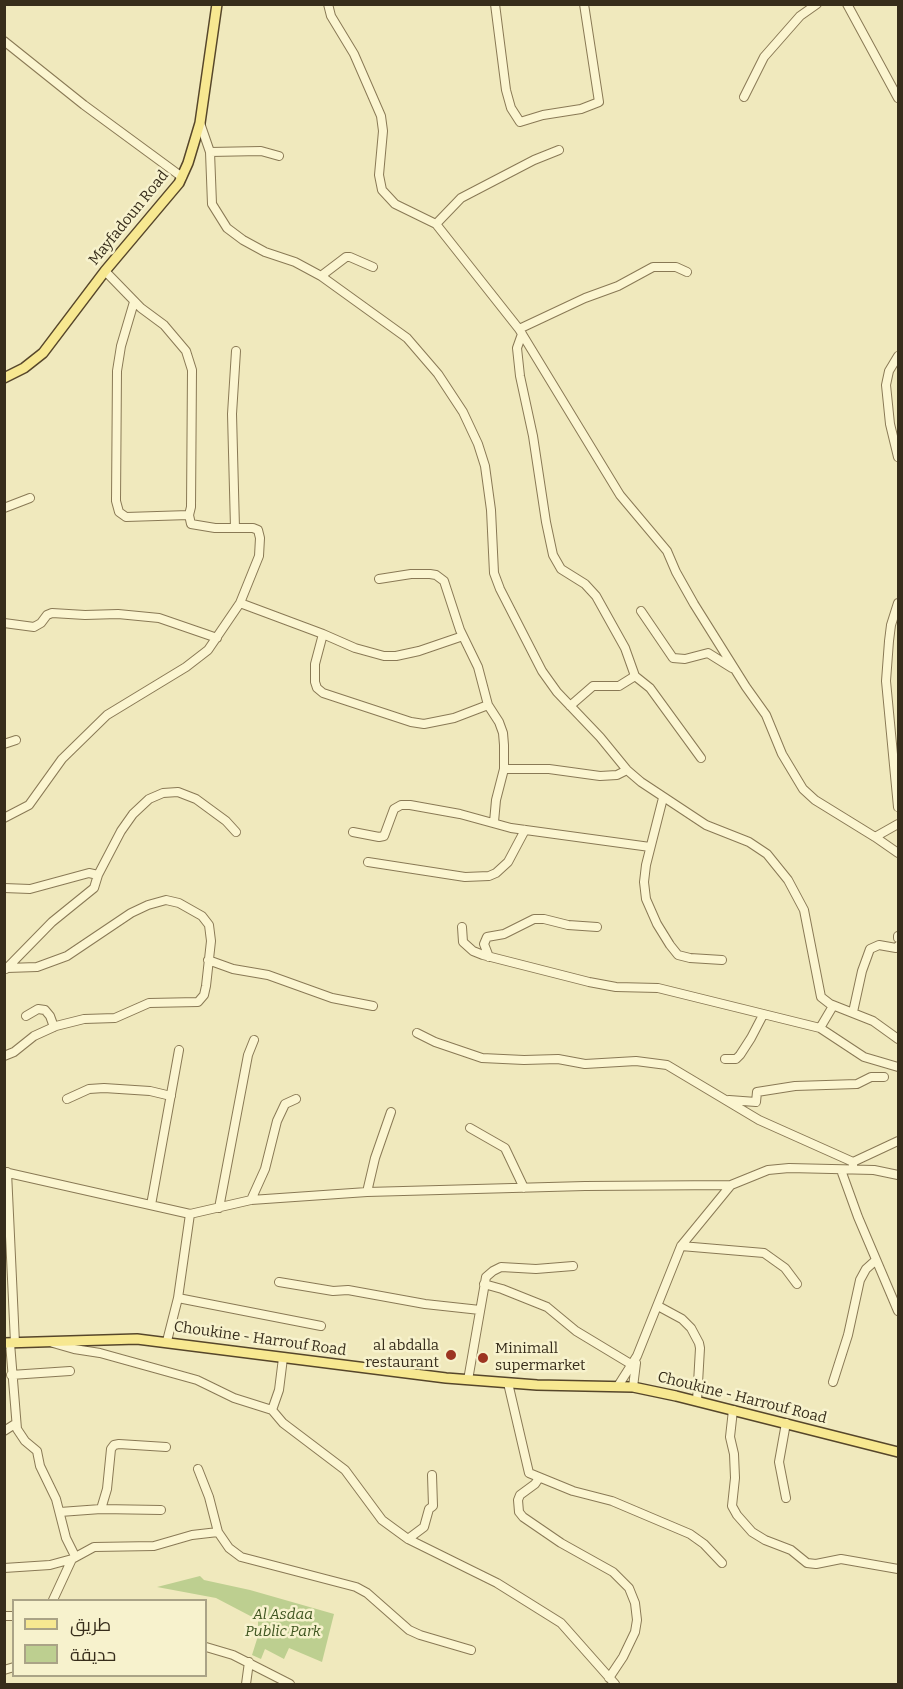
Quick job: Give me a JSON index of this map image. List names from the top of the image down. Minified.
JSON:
{"streets":{"main road":["Mayfadoun Road","Choukine - Harrouf Road"]},"parks":["Al Asdaa Public Park"],"places":["al abdalla restaurant","Minimall supermarket"],"legend":["طريق","حديقة"]}
